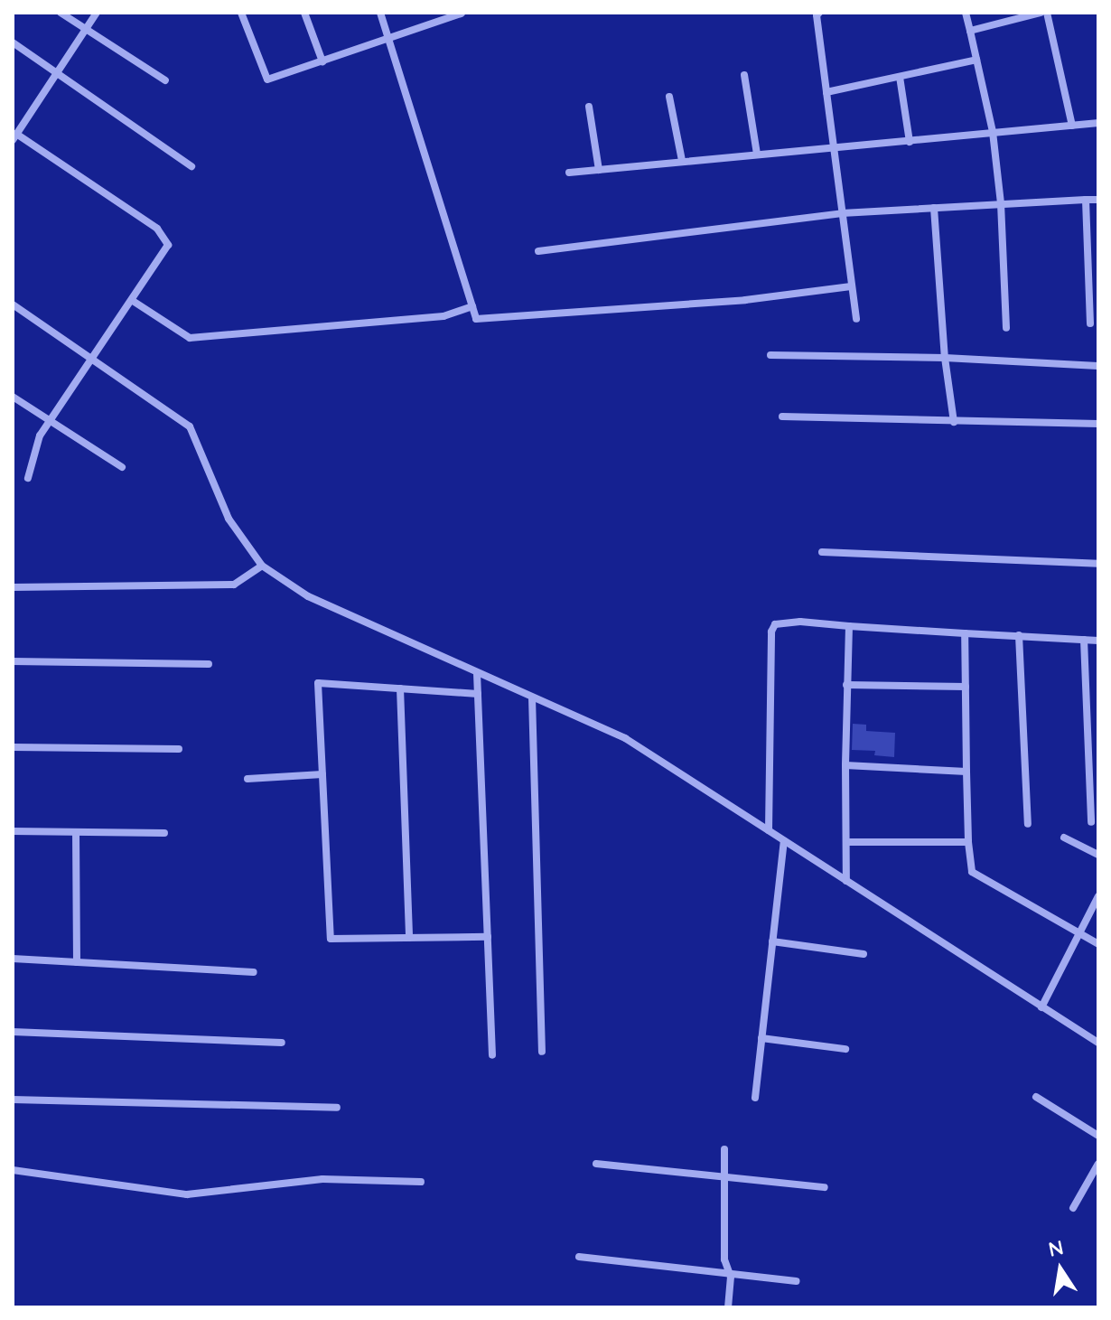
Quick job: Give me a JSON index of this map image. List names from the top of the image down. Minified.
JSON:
{"north":"top"}
